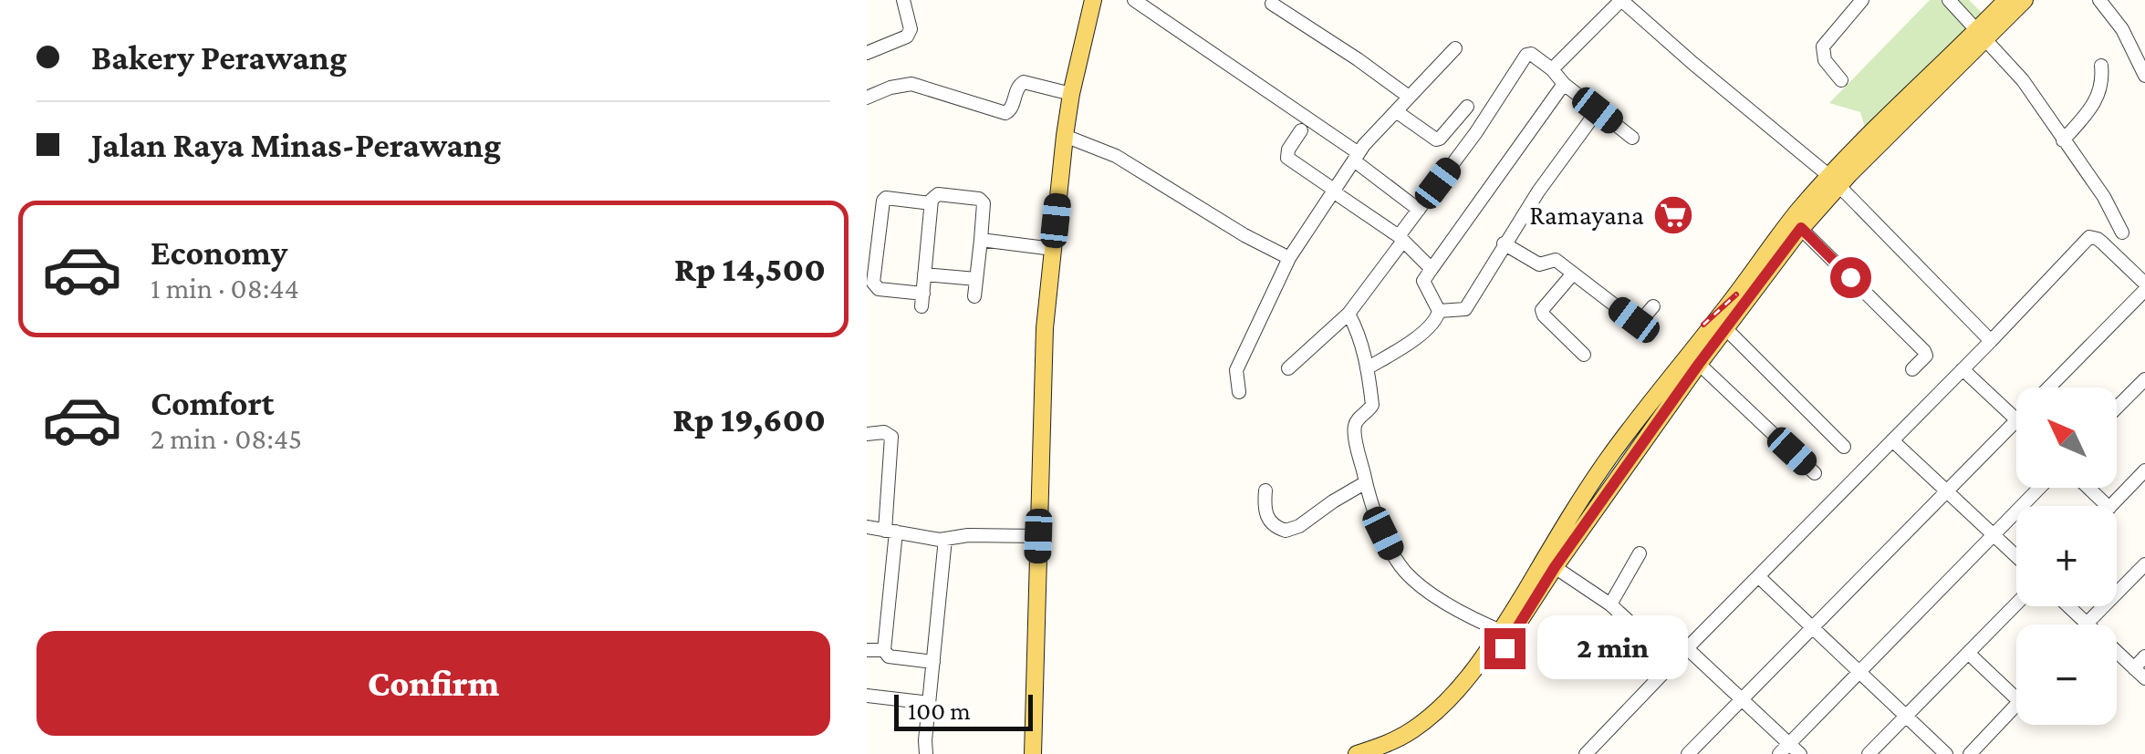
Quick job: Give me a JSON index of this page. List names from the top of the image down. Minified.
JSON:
{"places":{"supermarket":["Ramayana"]},"scale_bar":"100 m","north":"top left","page":{"banner":["Bakery Perawang","Jalan Raya Minas-Perawang"],"list":[{"name":"Economy","note":"1 min · 08:44","value":"Rp 14,500"},{"name":"Comfort","note":"2 min · 08:45","value":"Rp 19,600"}],"map_buttons":["+","−"],"buttons":"Confirm","bubble":"2 min","scale":"100 m"}}
